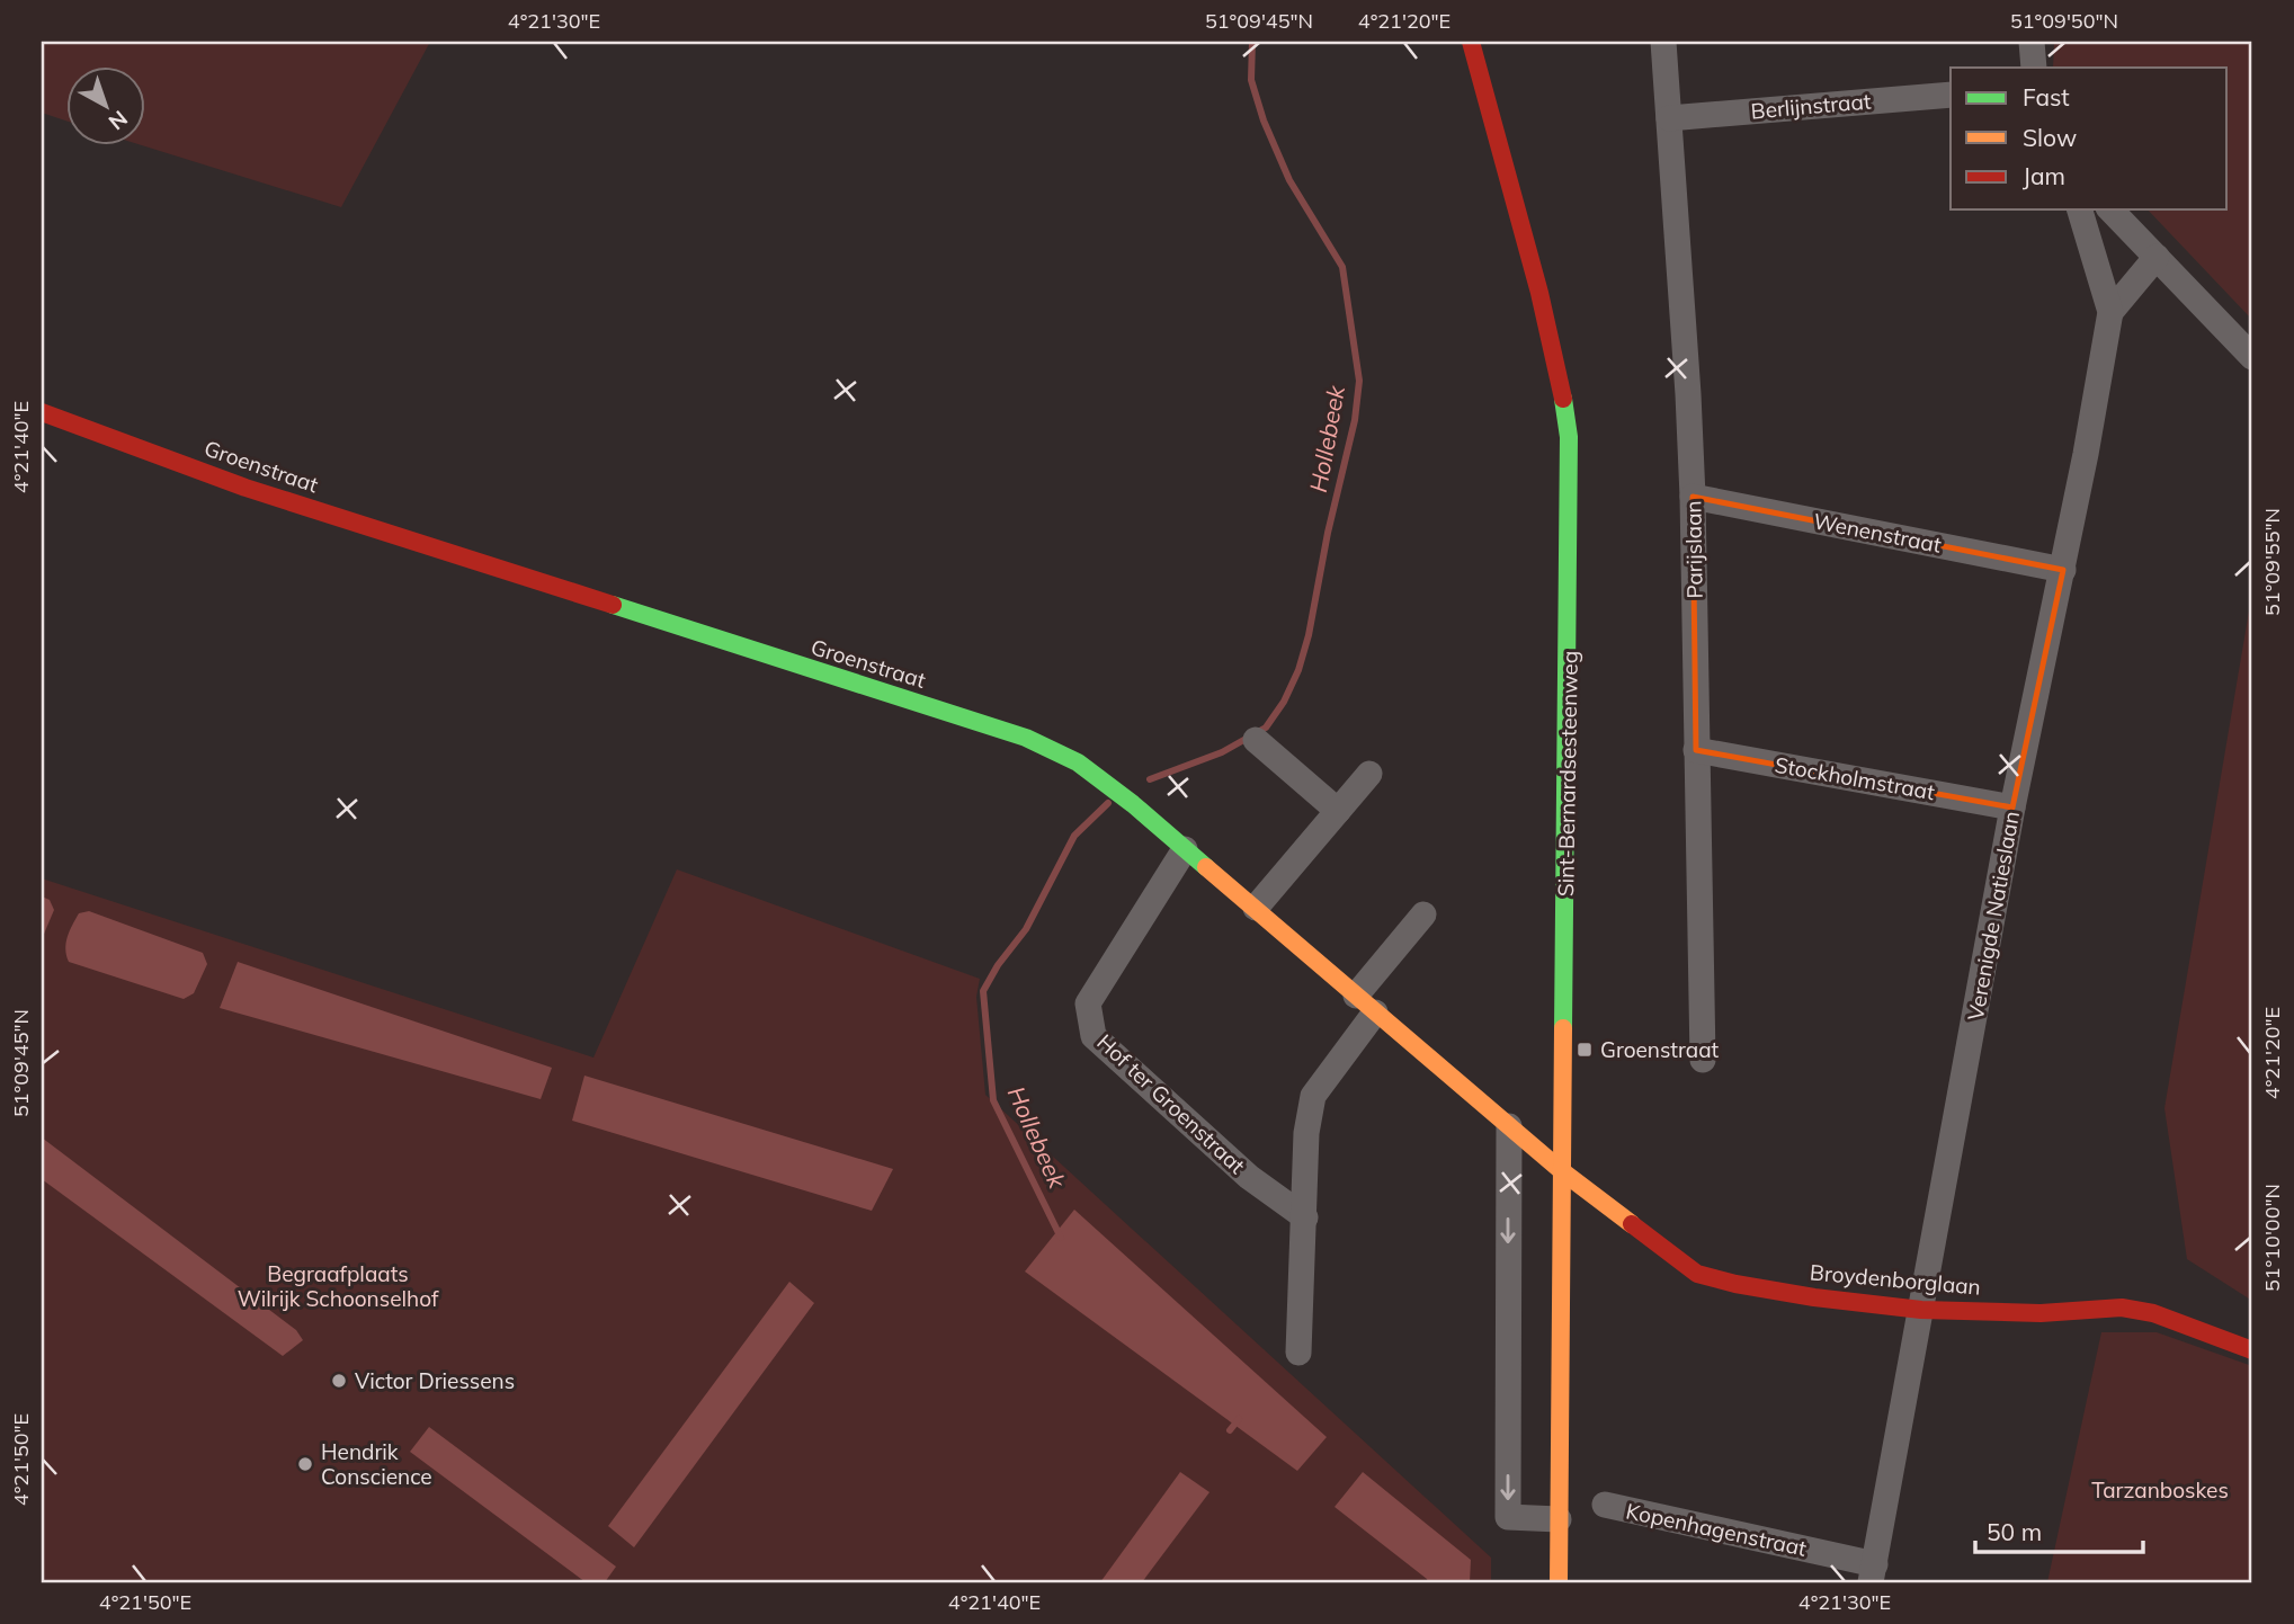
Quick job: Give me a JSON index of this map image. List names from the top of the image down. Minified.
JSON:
{"streets":{"street":["Berlijnstraat","Groenstraat","Wenenstraat","Parijslaan","Sint-Bernardsesteenweg","Stockholmstraat","Verenigde Natieslaan","Hof ter Groenstraat","Broydenborglaan","Kopenhagenstraat"]},"crossings":[["Berlijnstraat","Parijslaan"],["Groenstraat","Sint-Bernardsesteenweg"],["Groenstraat","Hof ter Groenstraat"],["Groenstraat","Broydenborglaan"],["Wenenstraat","Parijslaan"],["Wenenstraat","Verenigde Natieslaan"],["Parijslaan","Stockholmstraat"],["Sint-Bernardsesteenweg","Broydenborglaan"],["Stockholmstraat","Verenigde Natieslaan"],["Verenigde Natieslaan","Broydenborglaan"],["Verenigde Natieslaan","Kopenhagenstraat"]],"water":["Hollebeek"],"parks":["Begraafplaats Wilrijk Schoonselhof","Tarzanboskes"],"places":{"transit":["Groenstraat"],"other":["Victor Driessens","Hendrik Conscience"]},"legend":["Fast","Slow","Jam"],"scale_bar":"50 m","north":"bottom right","coordinates":["4°21'30\"E","51°09'45\"N","4°21'20\"E","51°09'50\"N","4°21'40\"E","51°09'55\"N","51°10'00\"N","4°21'50\"E"]}
